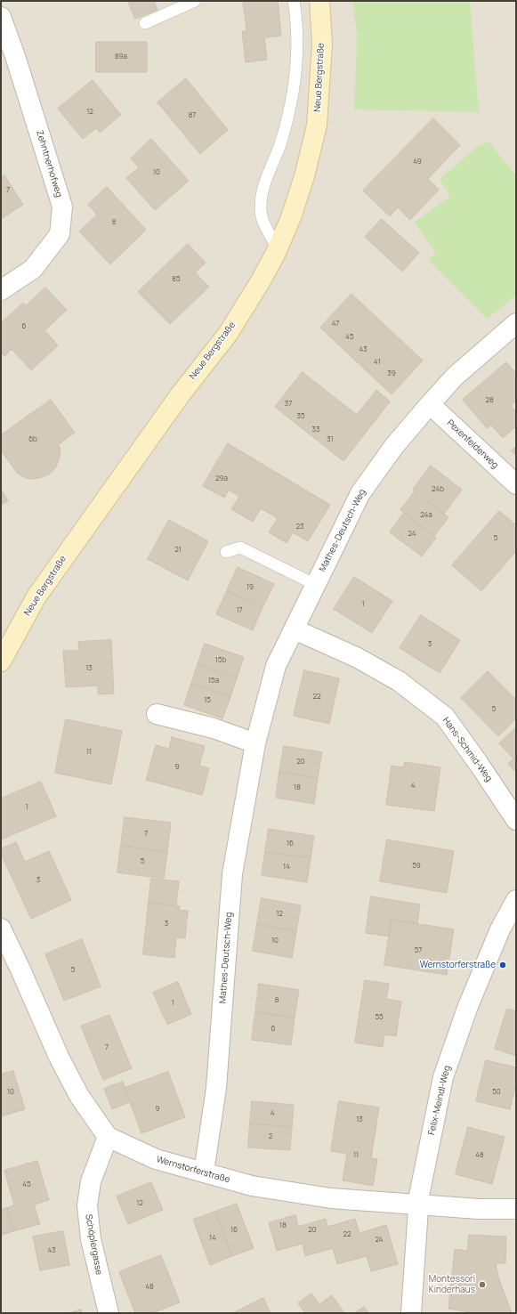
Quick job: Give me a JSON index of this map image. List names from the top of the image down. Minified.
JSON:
{"streets":{"street":["Neue Bergstraße","Zehntnerhofweg","Pexenfelderweg","Mathes-Deutsch-Weg","Hans-Schmid-Weg","Felix-Meindl-Weg","Wernstorferstraße","Schöplergasse"]},"crossings":[["Pexenfelderweg","Mathes-Deutsch-Weg"],["Mathes-Deutsch-Weg","Hans-Schmid-Weg"],["Mathes-Deutsch-Weg","Wernstorferstraße"],["Felix-Meindl-Weg","Wernstorferstraße"],["Wernstorferstraße","Schöplergasse"]],"places":["Wernstorferstraße","Montessori Kinderhaus"],"house_numbers":["89a","12","87","49","10","7","8","85","47","6","45","43","41","39","28","37","35","33","6b","31","29a","24b","24a","23","24","5","21","19","1","17","3","15b","13","15a","22","15","5","11","20","9","4","18","1","7","16","5","59","14","3","12","3","10","57","5","8","1","55","6","7","10","50","9","4","13","2","11","48","45","12","18","16","20","22","14","24","43","48"]}
